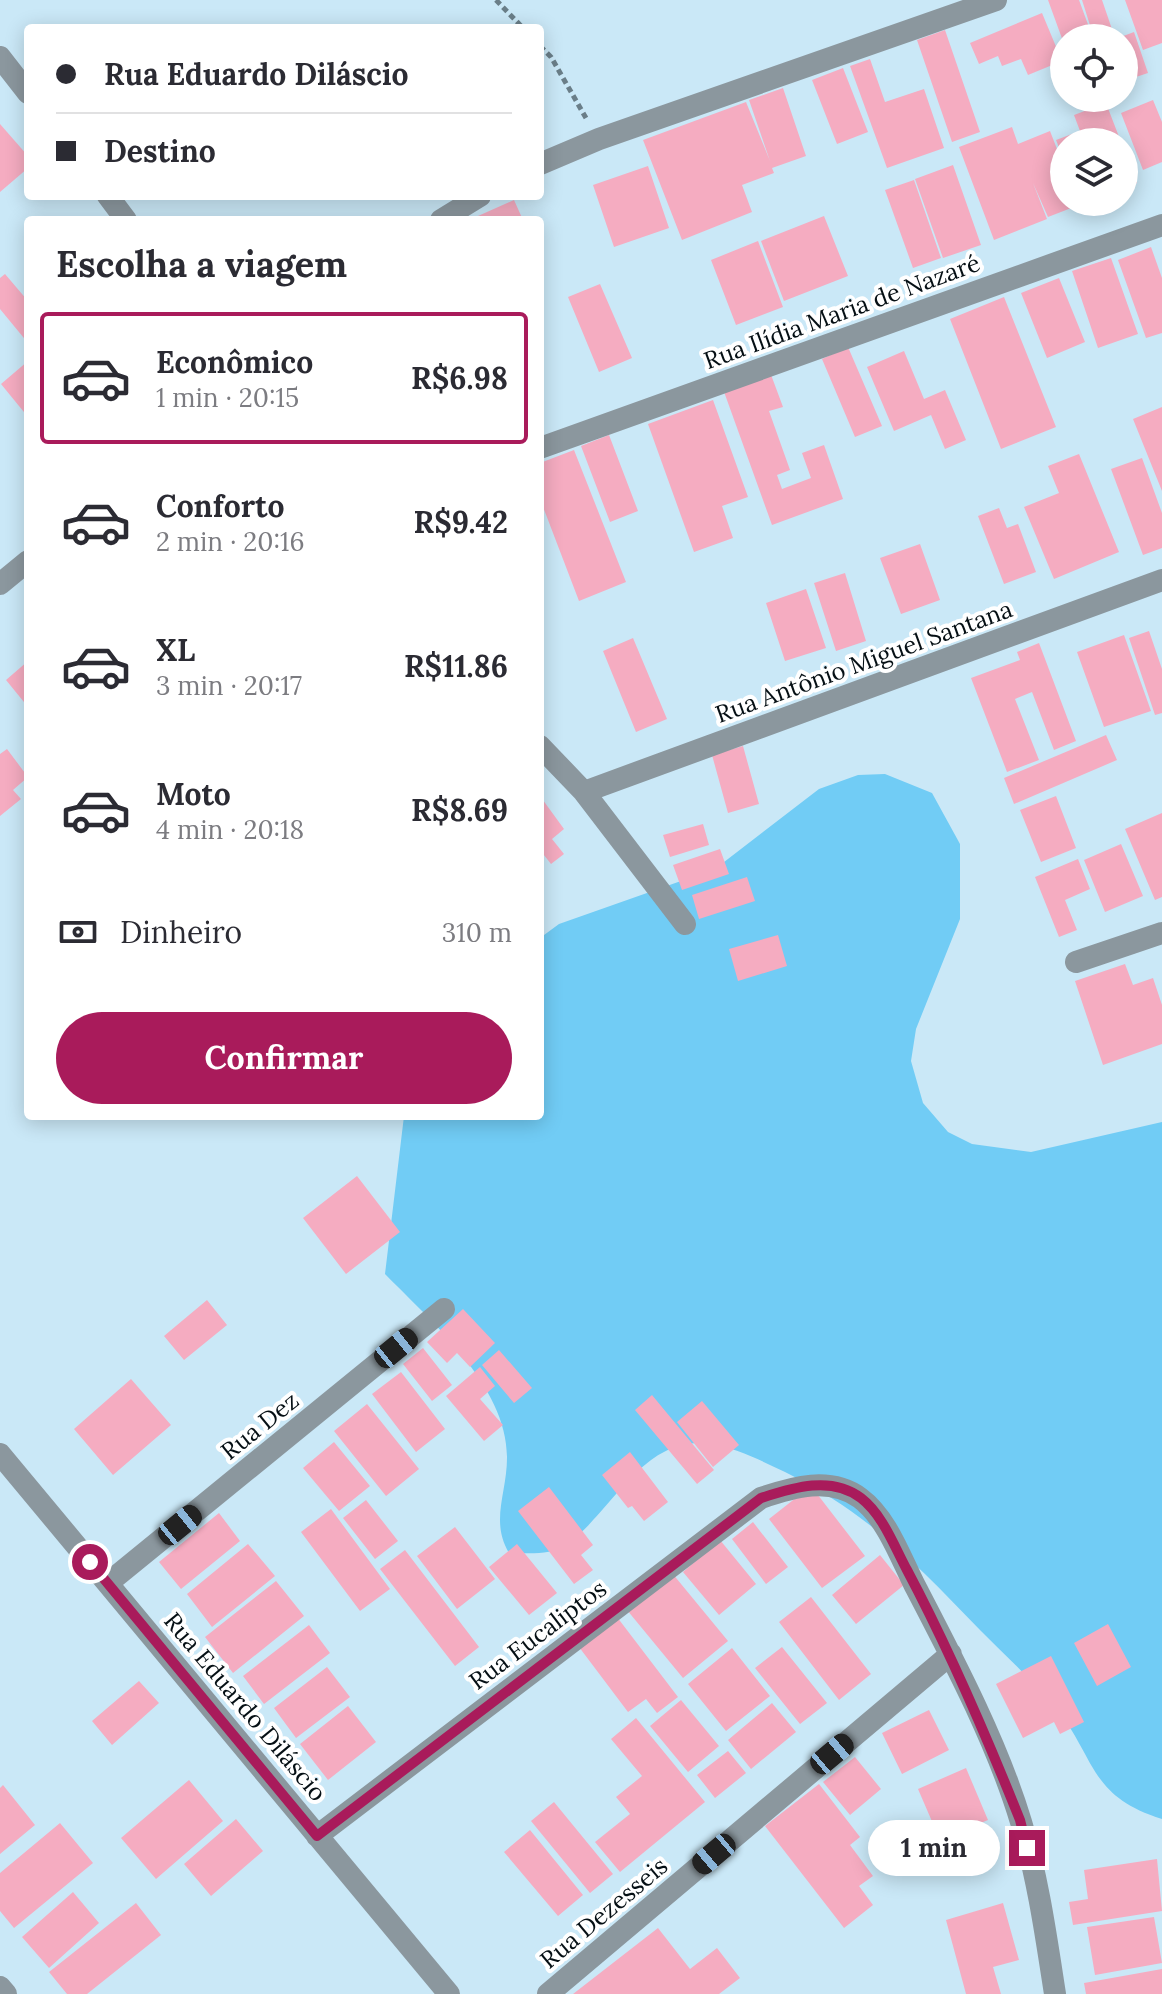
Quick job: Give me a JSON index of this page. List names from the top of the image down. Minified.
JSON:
{"streets":{"street":["Rua Ilídia Maria de Nazaré","Rua Antônio Miguel Santana","Rua Dez","Rua Eucaliptos","Rua Eduardo Diláscio","Rua Dezesseis"]},"crossings":[["Rua Dez","Rua Eduardo Diláscio"],["Rua Eucaliptos","Rua Eduardo Diláscio"],["Rua Eucaliptos","Rua Dezesseis"]],"page":{"banner":["Rua Eduardo Diláscio","Destino"],"heading":"Escolha a viagem","list":[{"name":"Econômico","note":"1 min · 20:15","value":"R$6.98"},{"name":"Conforto","note":"2 min · 20:16","value":"R$9.42"},{"name":"XL","note":"3 min · 20:17","value":"R$11.86"},{"name":"Moto","note":"4 min · 20:18","value":"R$8.69"}],"pay":["Dinheiro","310 m"],"buttons":"Confirmar","bubble":"1 min"}}
